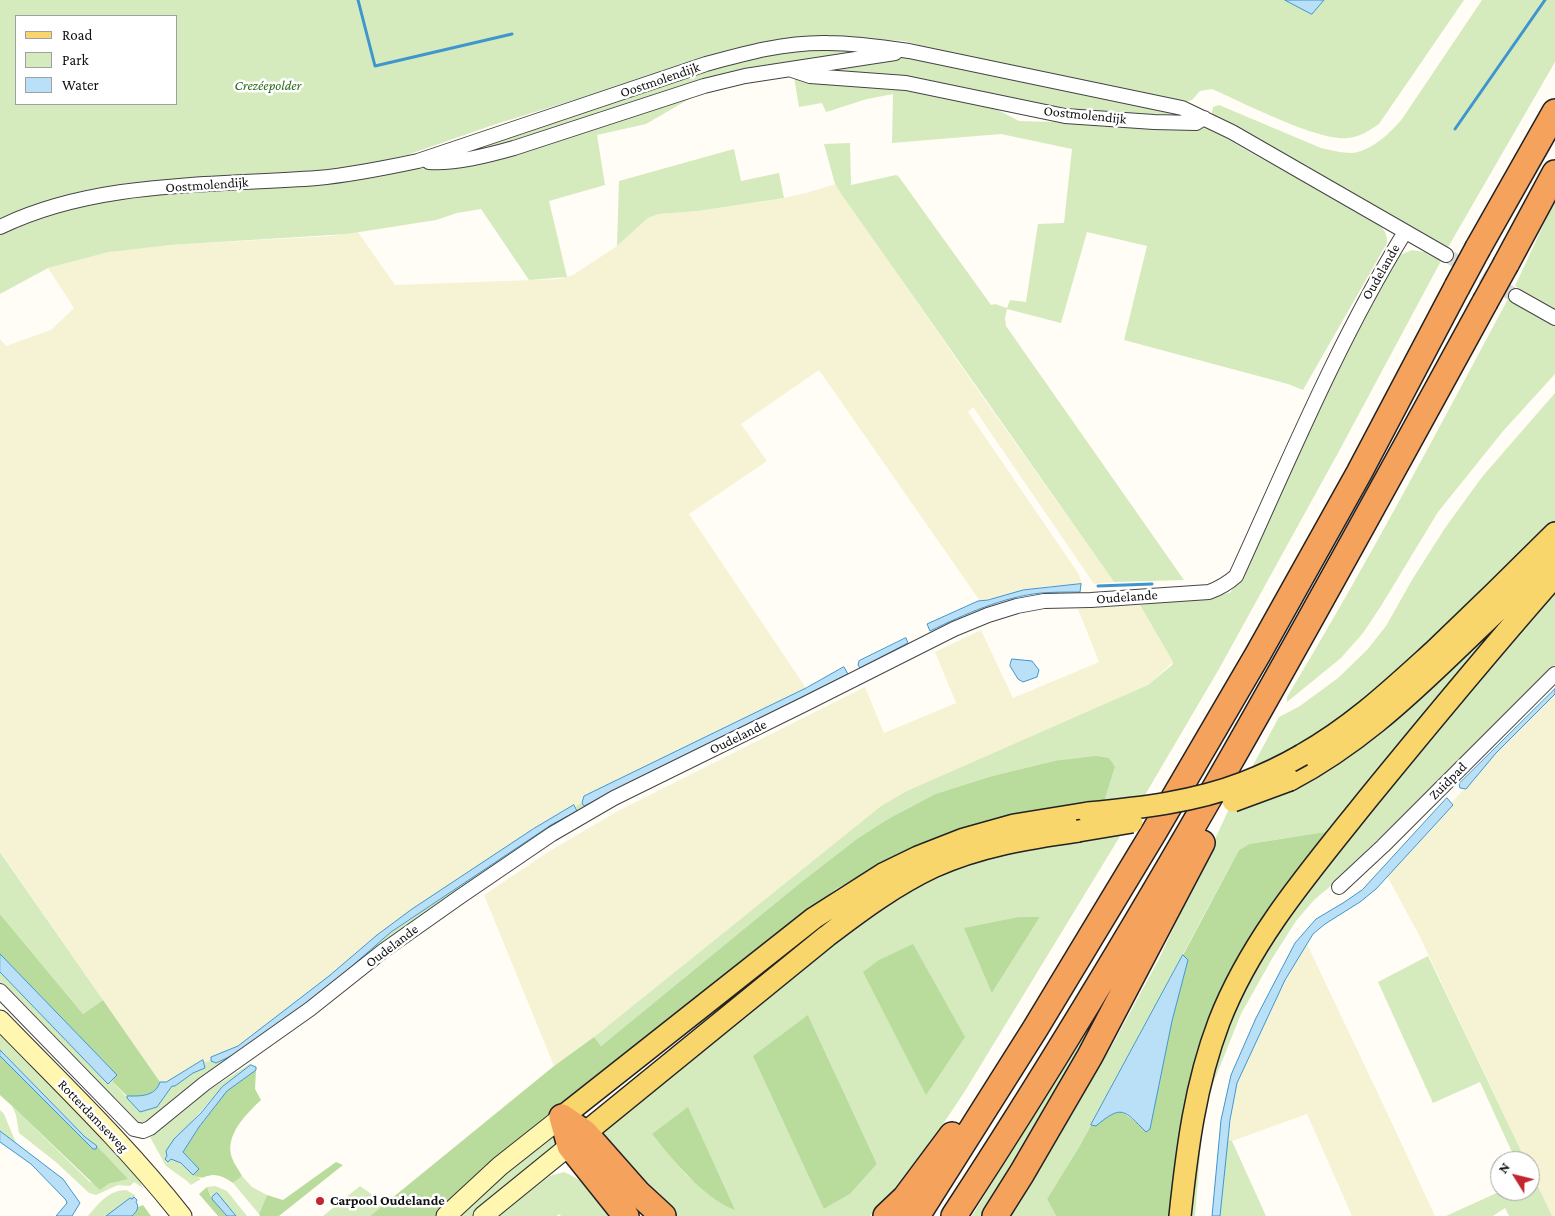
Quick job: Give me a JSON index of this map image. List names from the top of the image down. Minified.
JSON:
{"streets":{"main road":["Rotterdamseweg"],"street":["Oostmolendijk","Oudelande","Zuidpad"]},"crossings":[["Oostmolendijk","Oudelande"]],"parks":["Crezéepolder"],"places":["Carpool Oudelande"],"legend":["Road","Park","Water"],"north":"top left"}
